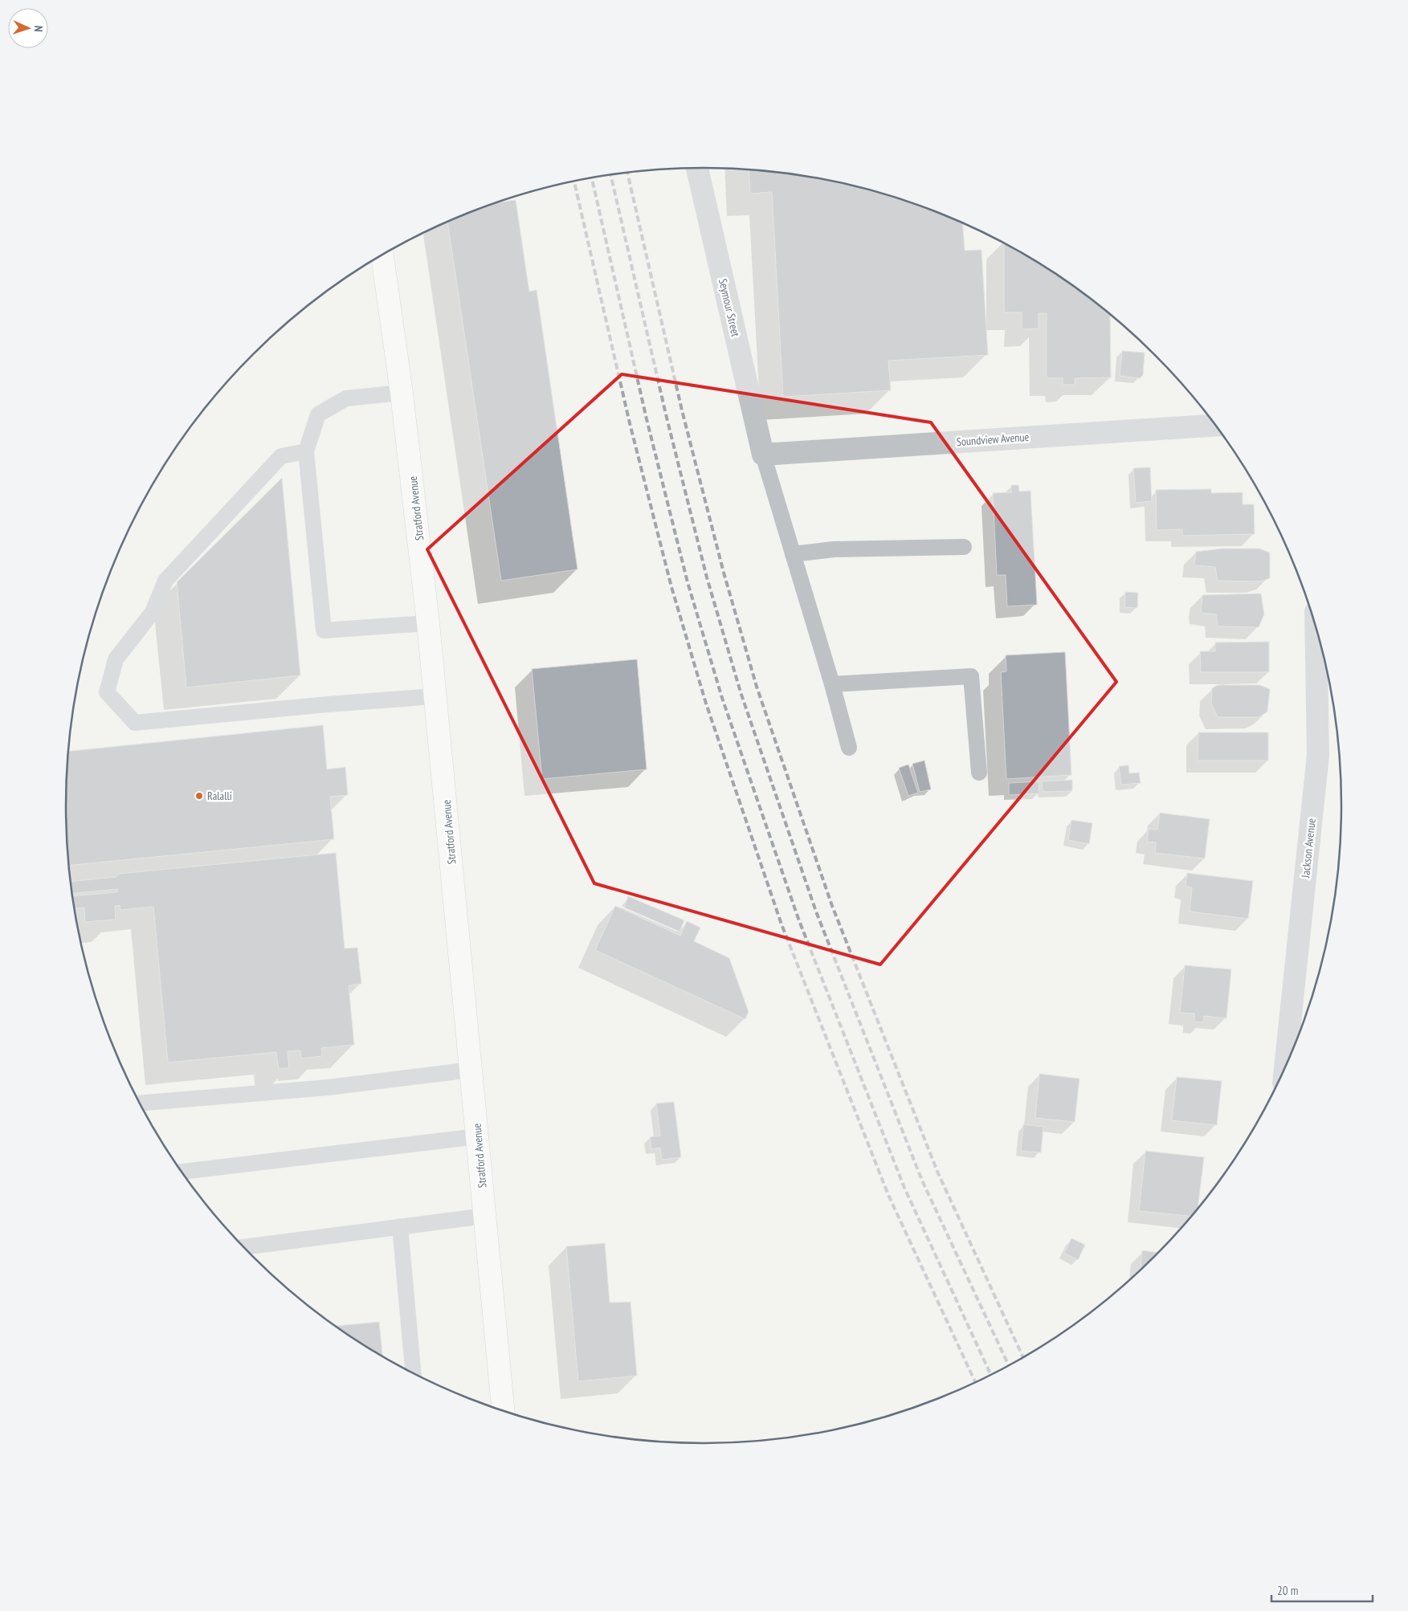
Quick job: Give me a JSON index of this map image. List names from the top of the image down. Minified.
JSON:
{"streets":{"main road":["Stratford Avenue"],"street":["Seymour Street","Soundview Avenue","Jackson Avenue"]},"crossings":[["Seymour Street","Soundview Avenue"]],"places":["Ralalli"],"scale_bar":"20 m","north":"right"}
